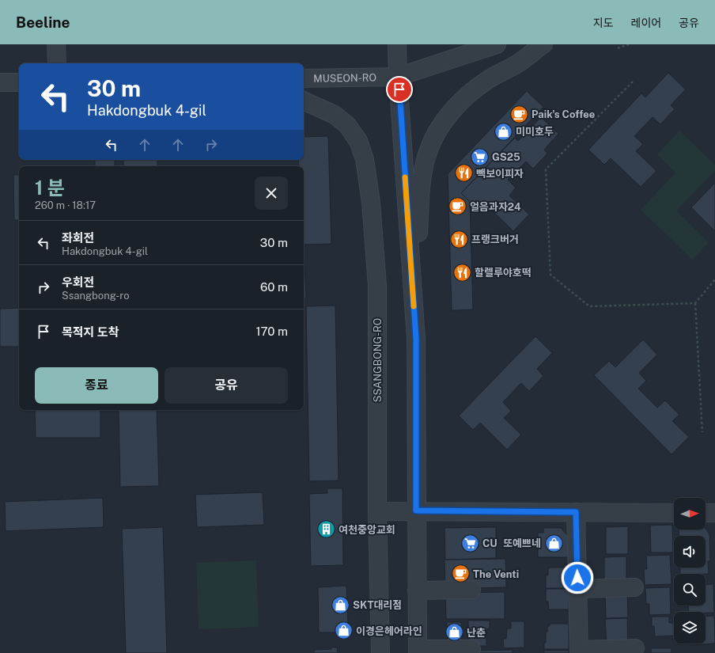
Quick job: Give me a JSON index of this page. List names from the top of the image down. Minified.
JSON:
{"streets":{"street":["MUSEON-RO","SSANGBONG-RO"]},"places":{"cafe":["Paik's Coffee","얼음과자24","The Venti"],"shop":["미미호두","또예쁘네","SKT대리점","이경은헤어라인","난춘"],"supermarket":["GS25","CU"],"restaurant":["빽보이피자","프랭크버거","할렐루야호떡"],"building":["여천중앙교회"]},"north":"right","page":{"header":"Beeline","nav":["지도","레이어","공유"],"turn":["30 m","Hakdongbuk 4-gil"],"heading":["1 분","260 m · 18:17"],"list":[{"name":"좌회전","note":"Hakdongbuk 4-gil","value":"30 m"},{"name":"우회전","note":"Ssangbong-ro","value":"60 m"},{"name":"목적지 도착","value":"170 m"}],"buttons":["종료","공유"]}}
